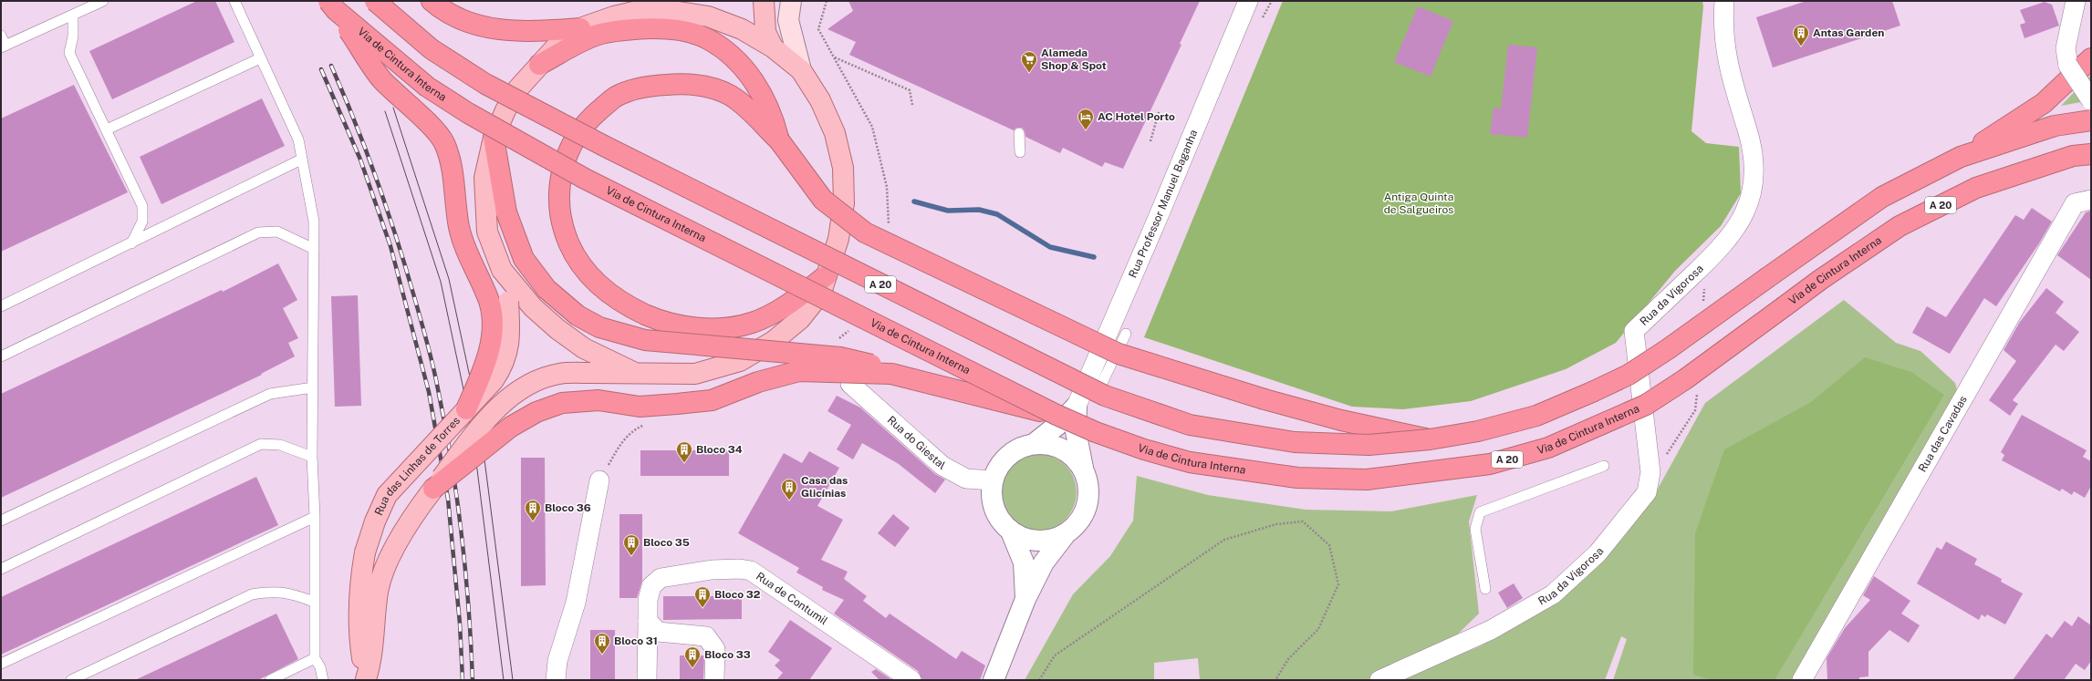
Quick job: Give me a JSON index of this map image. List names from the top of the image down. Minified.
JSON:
{"streets":{"highway":["Via de Cintura Interna","A 20"],"main road":["Rua das Linhas de Torres"],"street":["Rua Professor Manuel Baganha","Rua da Vigorosa","Rua das Cavadas","Rua do Giestal","Rua de Contumil"]},"crossings":[["Rua Professor Manuel Baganha","Rua do Giestal"]],"parks":["Antiga Quinta de Salgueiros"],"places":{"building":["Antas Garden","Bloco 34","Casa das Glicínias","Bloco 36","Bloco 35","Bloco 32","Bloco 31","Bloco 33"],"supermarket":["Alameda Shop & Spot"],"hotel":["AC Hotel Porto"]}}
